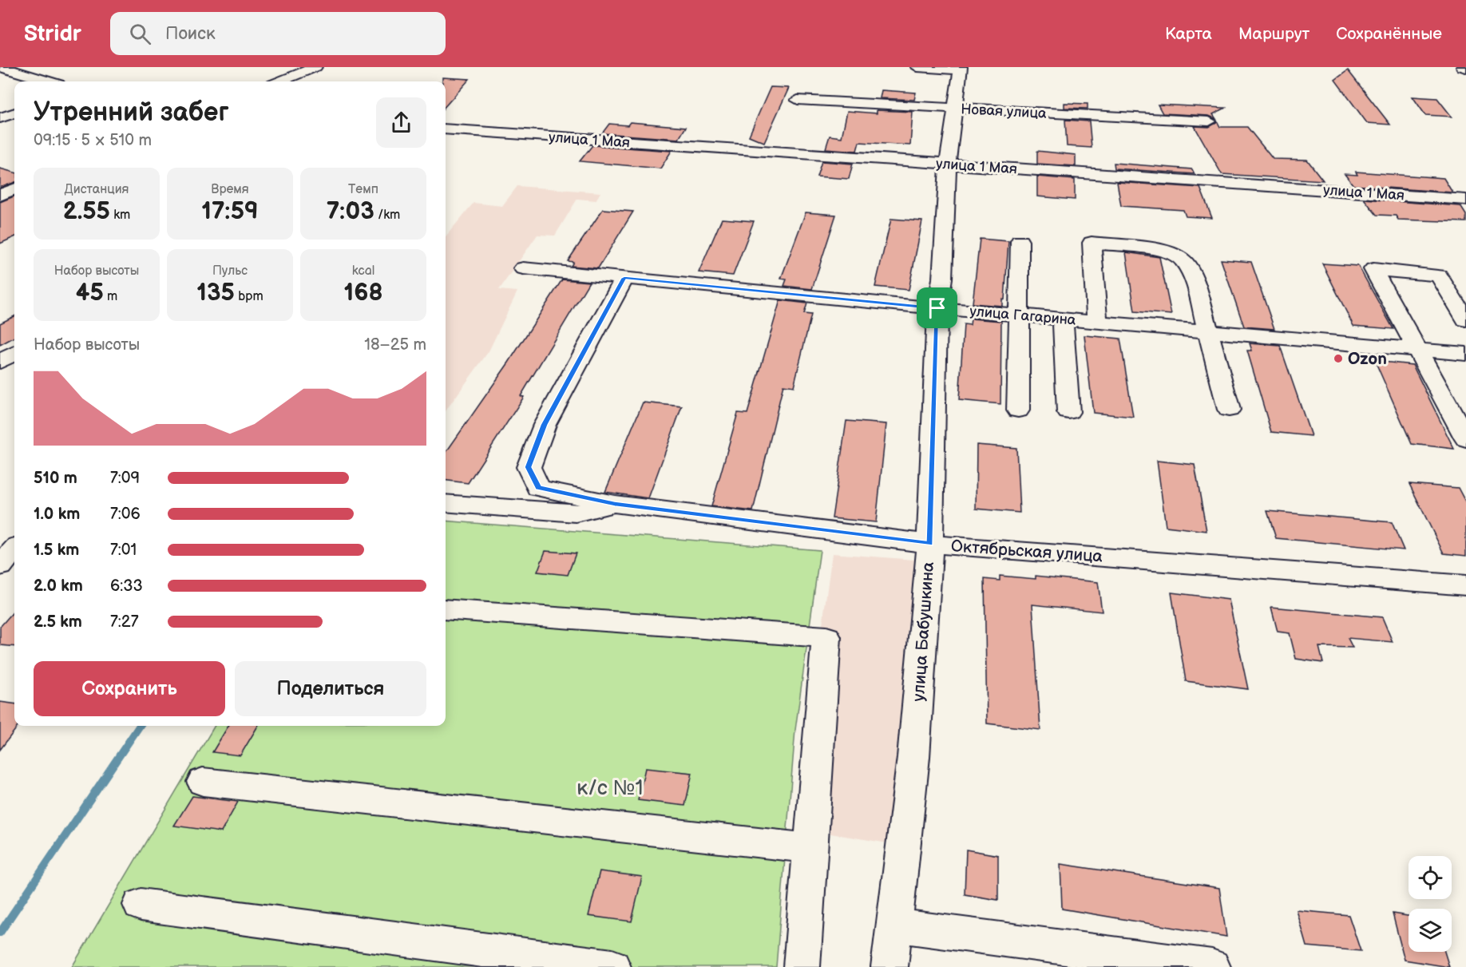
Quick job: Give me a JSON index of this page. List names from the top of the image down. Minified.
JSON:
{"streets":{"street":["Новая улица","улица 1 Мая","улица Гагарина","Октябрьская улица","улица Бабушкина"]},"crossings":[["Новая улица","улица Бабушкина"],["улица 1 Мая","улица Бабушкина"],["улица Гагарина","Октябрьская улица"],["улица Гагарина","улица Бабушкина"],["Октябрьская улица","улица Бабушкина"]],"parks":["к/с №1"],"places":["Ozon"],"page":{"header":"Stridr","search":"Поиск","nav":["Карта","Маршрут","Сохранённые"],"heading":["Утренний забег","09:15 · 5 × 510 m"],"stats":[["Дистанция","2.55 km"],["Время","17:59"],["Темп","7:03 /km"],["Набор высоты","45 m"],["Пульс","135 bpm"],["kcal","168"]],"chart":["Набор высоты","18–25 m"],"list":[{"name":"510 m","note":"7:09"},{"name":"1.0 km","note":"7:06"},{"name":"1.5 km","note":"7:01"},{"name":"2.0 km","note":"6:33"},{"name":"2.5 km","note":"7:27"}],"buttons":["Сохранить","Поделиться"]}}
